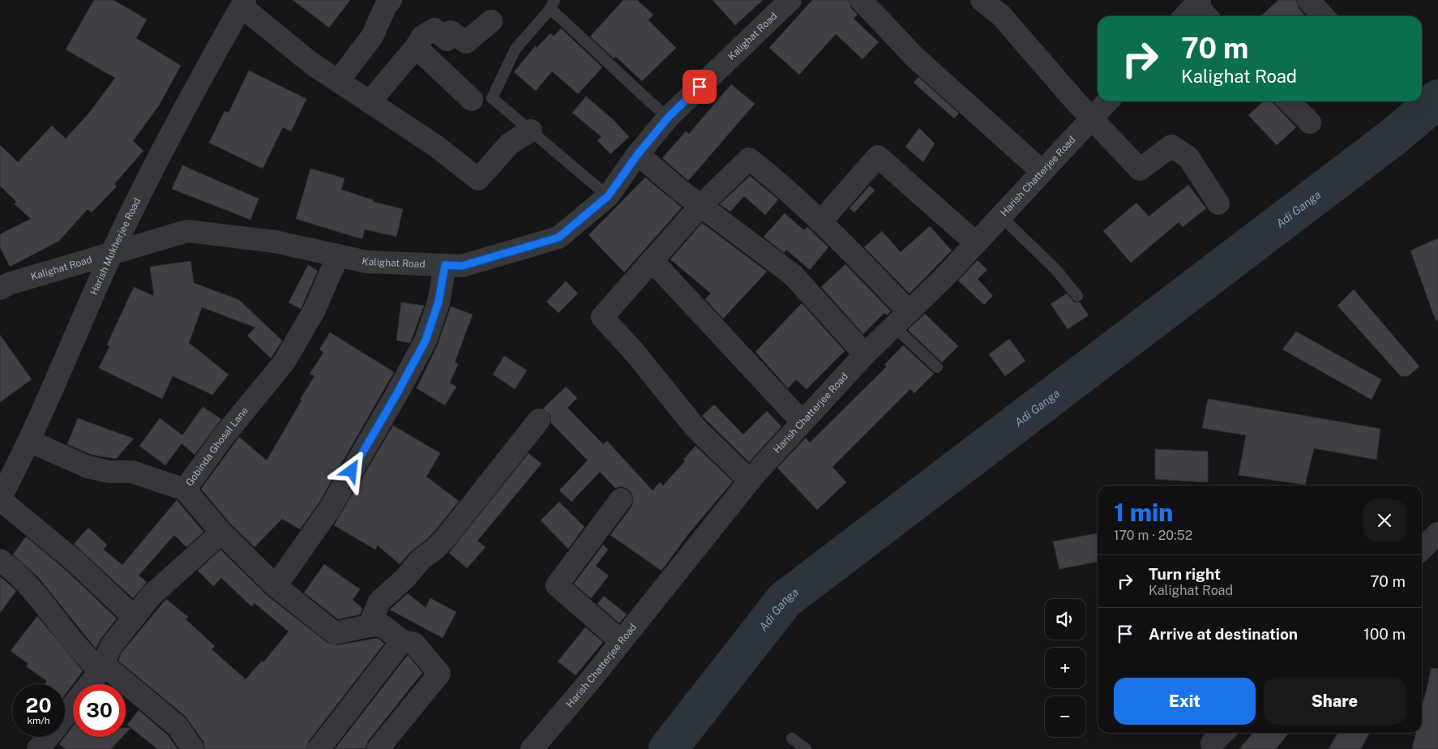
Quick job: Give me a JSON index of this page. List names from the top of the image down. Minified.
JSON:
{"streets":{"street":["Kalighat Road","Harish Chatterjee Road","Harish Mukherjee Road","Gobinda Ghosal Lane"]},"crossings":[["Kalighat Road","Harish Mukherjee Road"],["Kalighat Road","Gobinda Ghosal Lane"]],"water":["Adi Ganga"],"page":{"turn":["70 m","Kalighat Road"],"heading":["1 min","170 m · 20:52"],"list":[{"name":"Turn right","note":"Kalighat Road","value":"70 m"},{"name":"Arrive at destination","value":"100 m"}],"map_buttons":["+","−"],"buttons":["Exit","Share"],"speed":"20 km/h","limit":"30"}}
